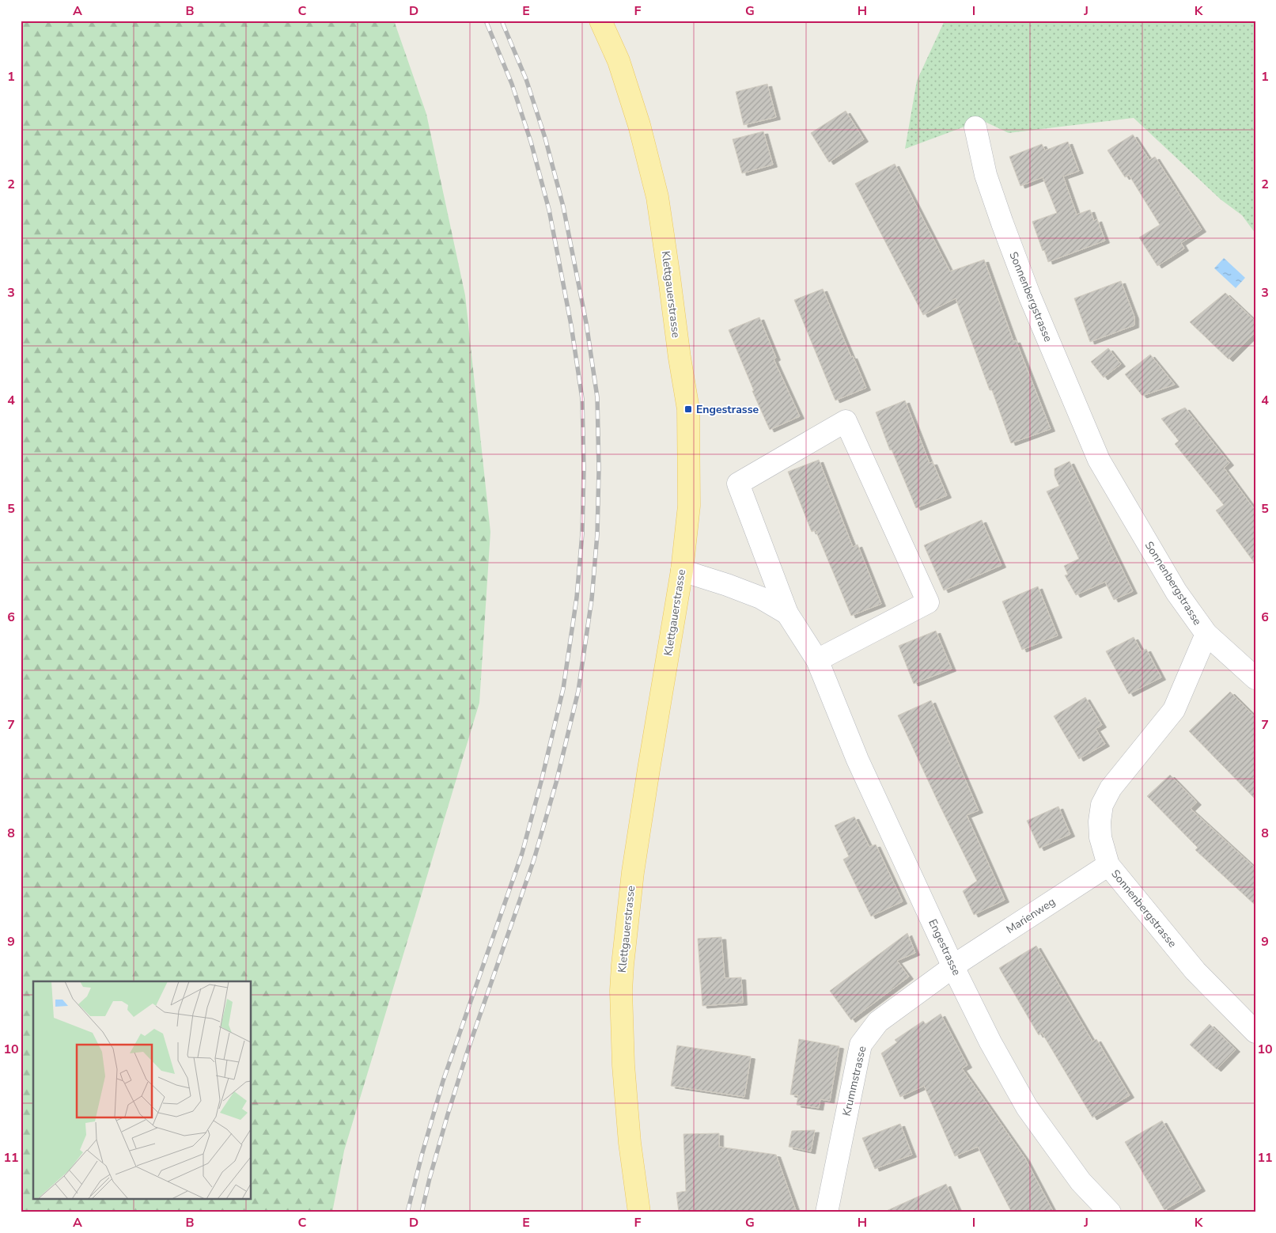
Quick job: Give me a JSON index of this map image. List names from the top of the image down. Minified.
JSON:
{"streets":{"main road":["Klettgauerstrasse"],"street":["Sonnenbergstrasse","Marienweg","Engestrasse","Krummstrasse"]},"crossings":[["Klettgauerstrasse","Engestrasse"],["Sonnenbergstrasse","Marienweg"],["Marienweg","Engestrasse"],["Marienweg","Krummstrasse"],["Engestrasse","Krummstrasse"]],"places":{"transit":["Engestrasse"]},"grid":{"columns":["A","B","C","D","E","F","G","H","I","J","K"],"rows":["1","2","3","4","5","6","7","8","9","10","11"]}}
